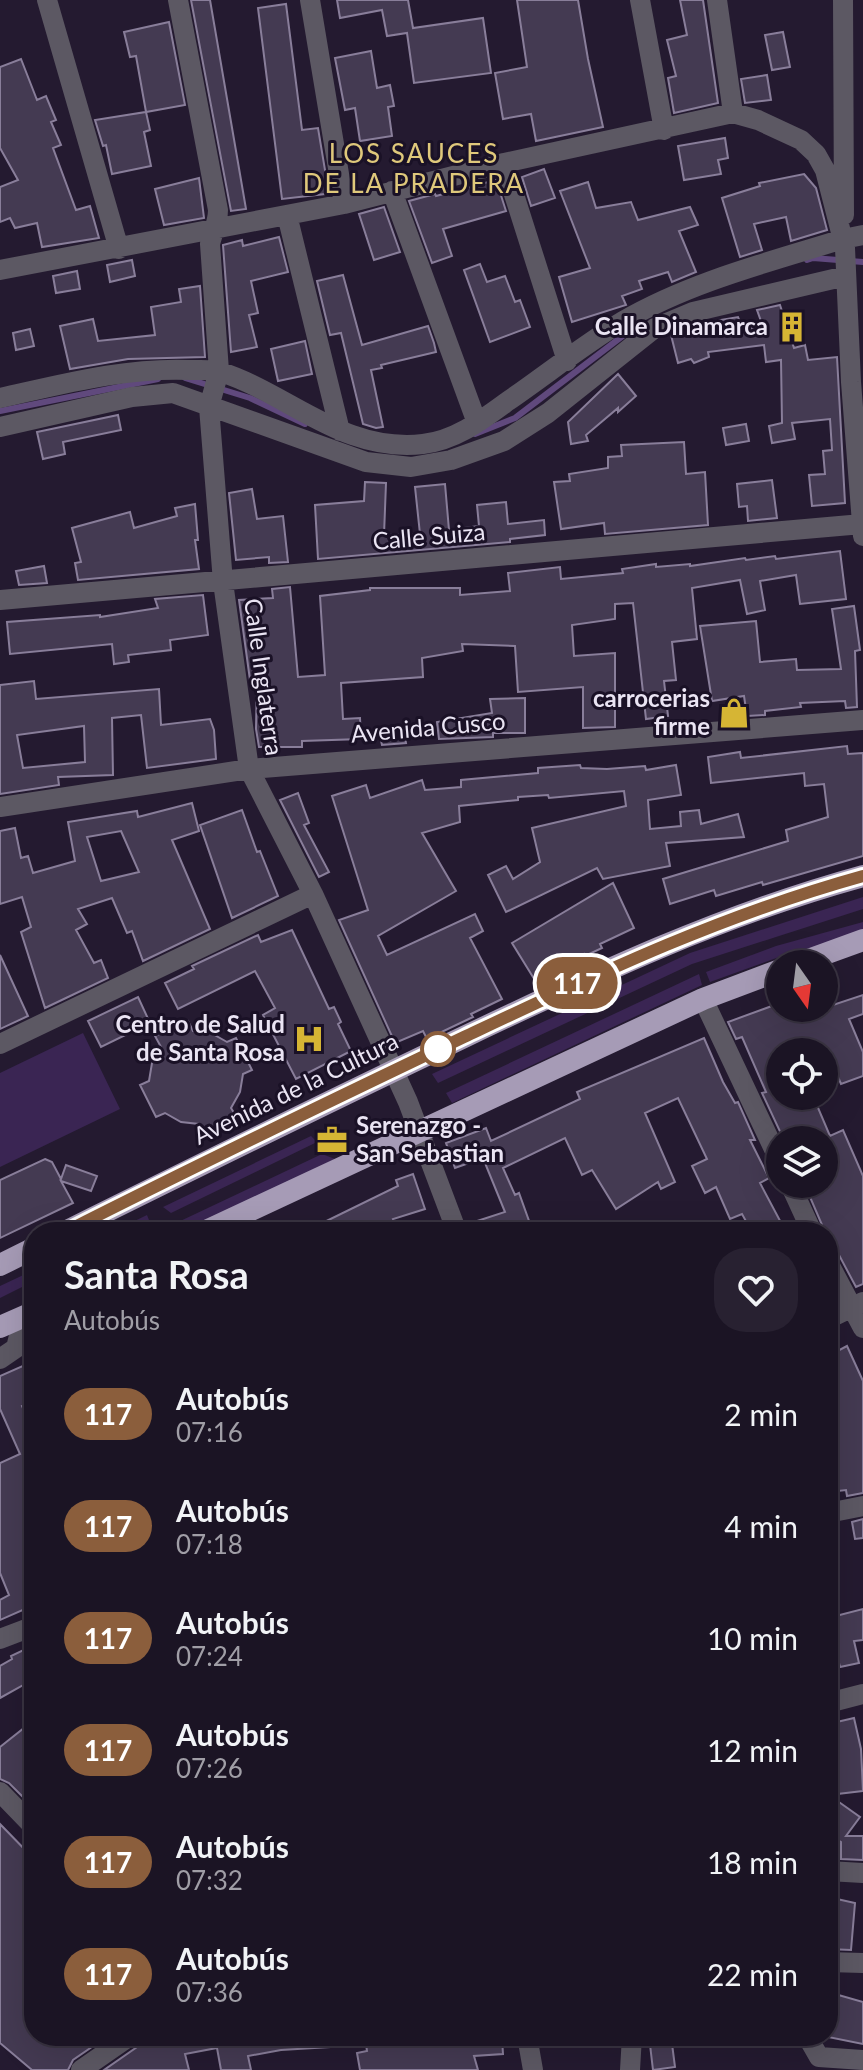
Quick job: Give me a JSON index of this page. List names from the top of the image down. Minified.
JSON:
{"streets":{"highway":["Avenida de la Cultura"],"street":["Calle Suiza","Calle Inglaterra","Avenida Cusco"]},"crossings":[["Calle Suiza","Calle Inglaterra"],["Calle Inglaterra","Avenida Cusco"],["Calle Inglaterra","Avenida de la Cultura"]],"districts":["LOS SAUCES DE LA PRADERA"],"places":{"building":["Calle Dinamarca"],"shop":["carrocerias firme"],"hospital":["Centro de Salud de Santa Rosa"],"office":["Serenazgo - San Sebastian"]},"lines":["bus line 117"],"north":"bottom","page":{"on_map":"117","heading":["Santa Rosa","Autobús"],"list":[{"mark":"117","name":"Autobús","note":"07:16","value":"2 min"},{"mark":"117","name":"Autobús","note":"07:18","value":"4 min"},{"mark":"117","name":"Autobús","note":"07:24","value":"10 min"},{"mark":"117","name":"Autobús","note":"07:26","value":"12 min"},{"mark":"117","name":"Autobús","note":"07:32","value":"18 min"},{"mark":"117","name":"Autobús","note":"07:36","value":"22 min"}]}}
